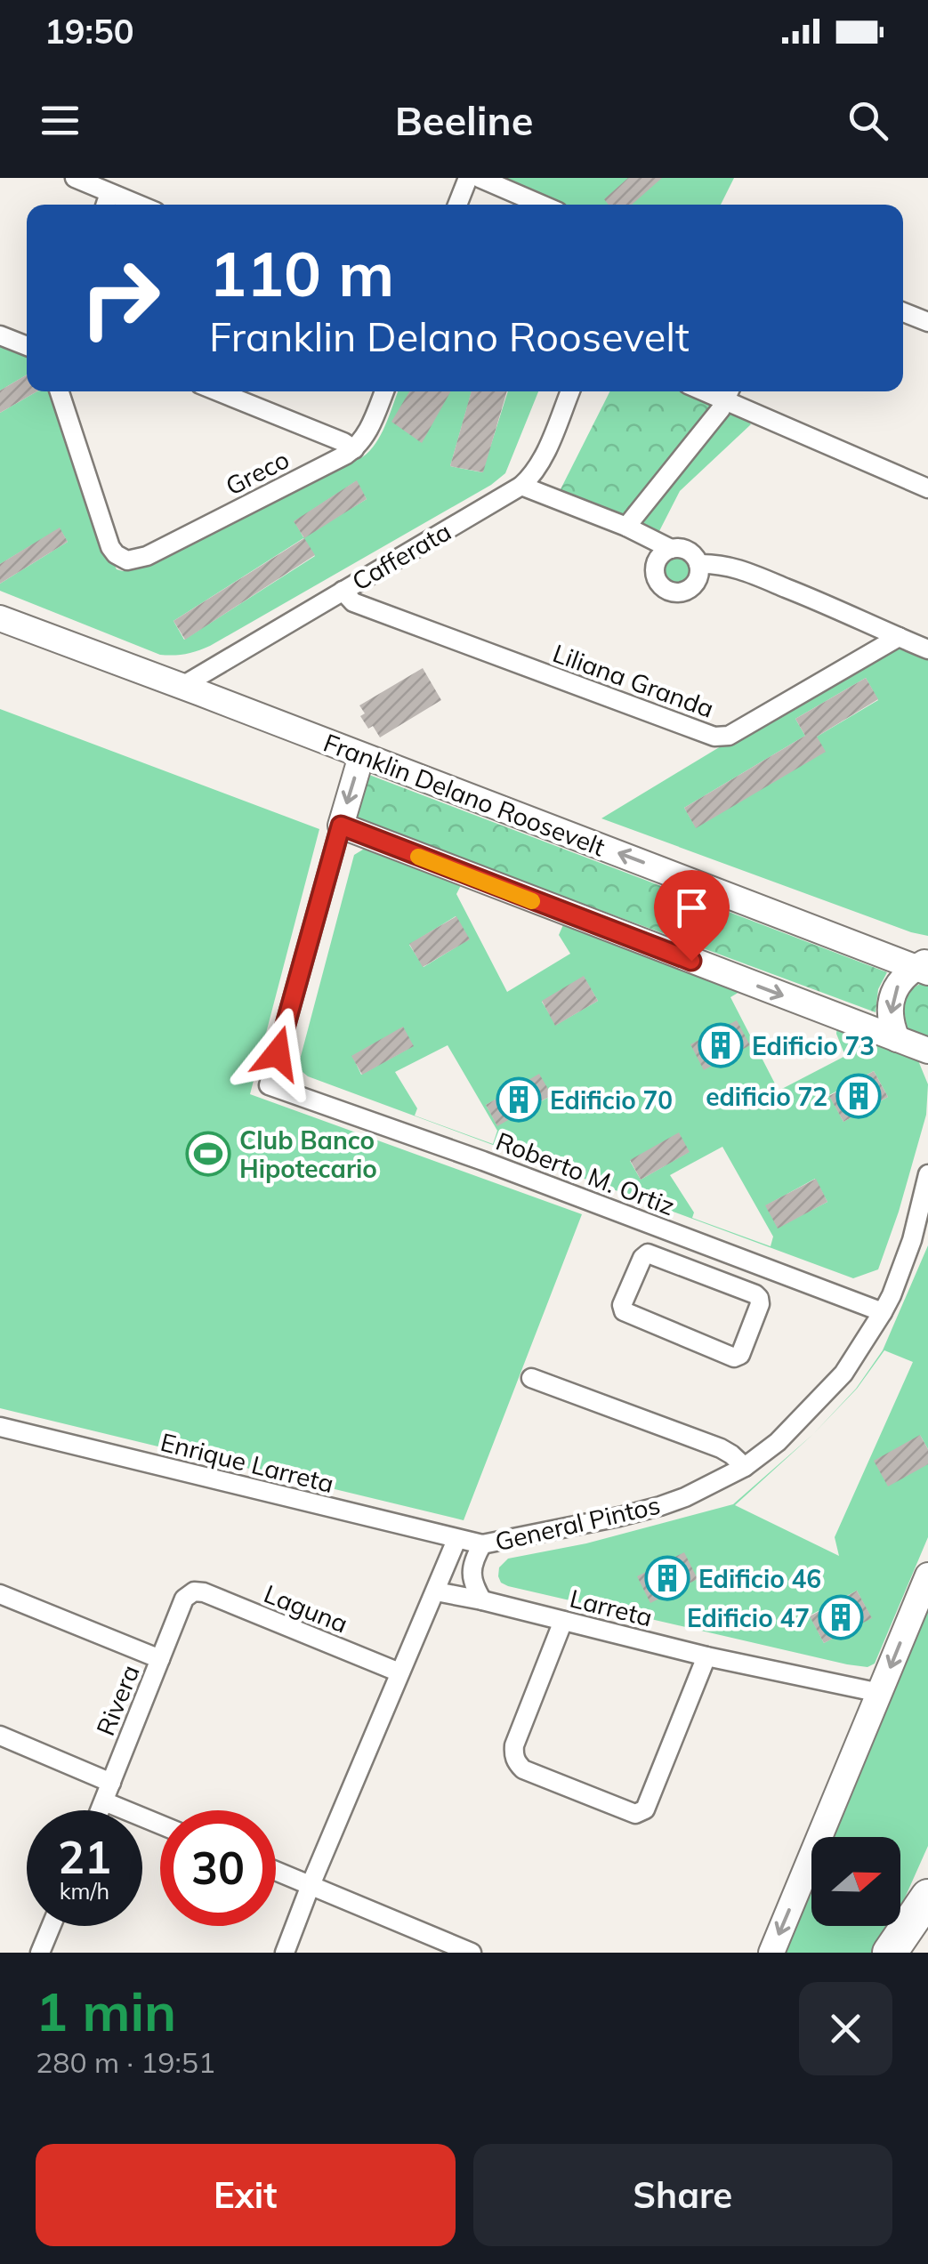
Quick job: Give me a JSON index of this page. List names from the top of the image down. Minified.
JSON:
{"streets":{"street":["Greco","Cafferata","Liliana Granda","Franklin Delano Roosevelt","Roberto M. Ortiz","Enrique Larreta","General Pintos","Larreta","Laguna","Rivera"]},"crossings":[["Cafferata","Liliana Granda"],["Cafferata","Franklin Delano Roosevelt"],["Roberto M. Ortiz","General Pintos"],["Enrique Larreta","General Pintos"],["General Pintos","Larreta"],["Laguna","Rivera"]],"places":{"building":["Edificio 73","edificio 72","Edificio 70","Edificio 46","Edificio 47"],"sports":["Club Banco Hipotecario"]},"north":"right","page":{"status":"19:50","header":"Beeline","turn":["110 m","Franklin Delano Roosevelt"],"speed":"21 km/h","limit":"30","heading":["1 min","280 m · 19:51"],"buttons":["Exit","Share"]}}
